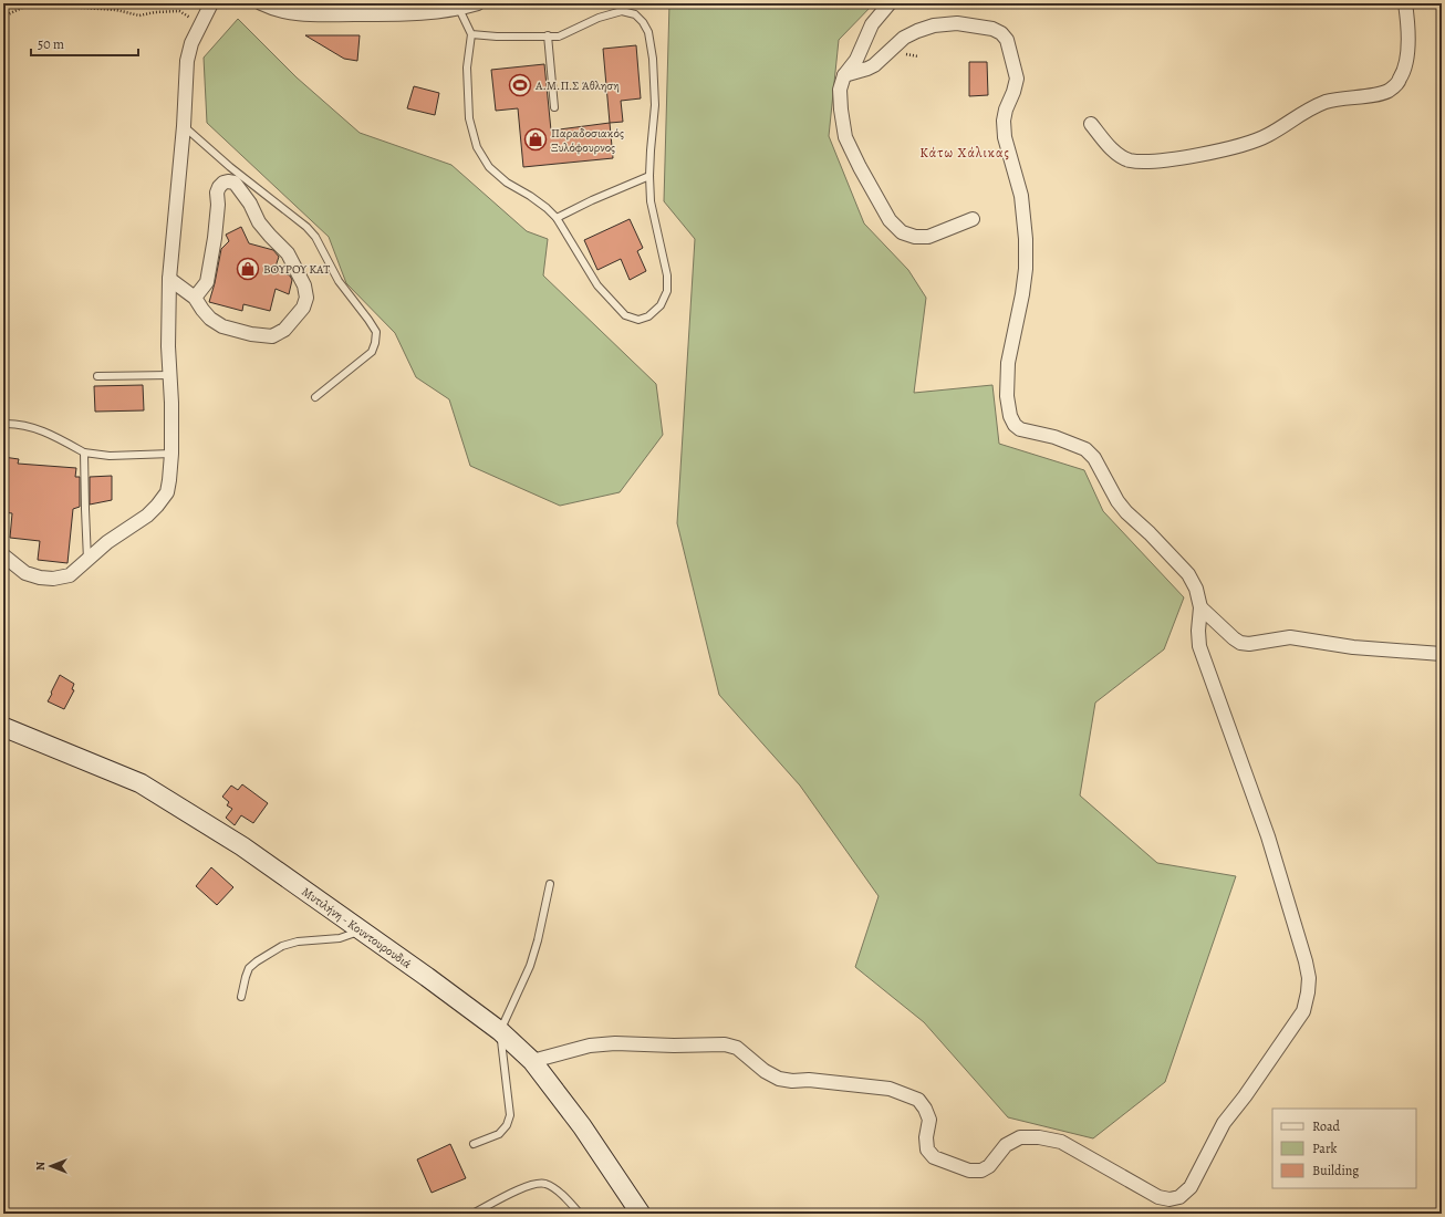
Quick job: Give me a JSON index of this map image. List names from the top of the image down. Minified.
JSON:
{"streets":{"main road":["Μυτιλήνη - Κουντουρουδιά"]},"districts":["Κάτω Χάλικας"],"places":{"sports":["Α.Μ.Π.Σ Άθληση"],"shop":["Παραδοσιακός Ξυλόφουρνος","ΒΟΥΡΟΥ ΚΑΤ"]},"legend":["Road","Park","Building"],"scale_bar":"50 m","north":"left"}
